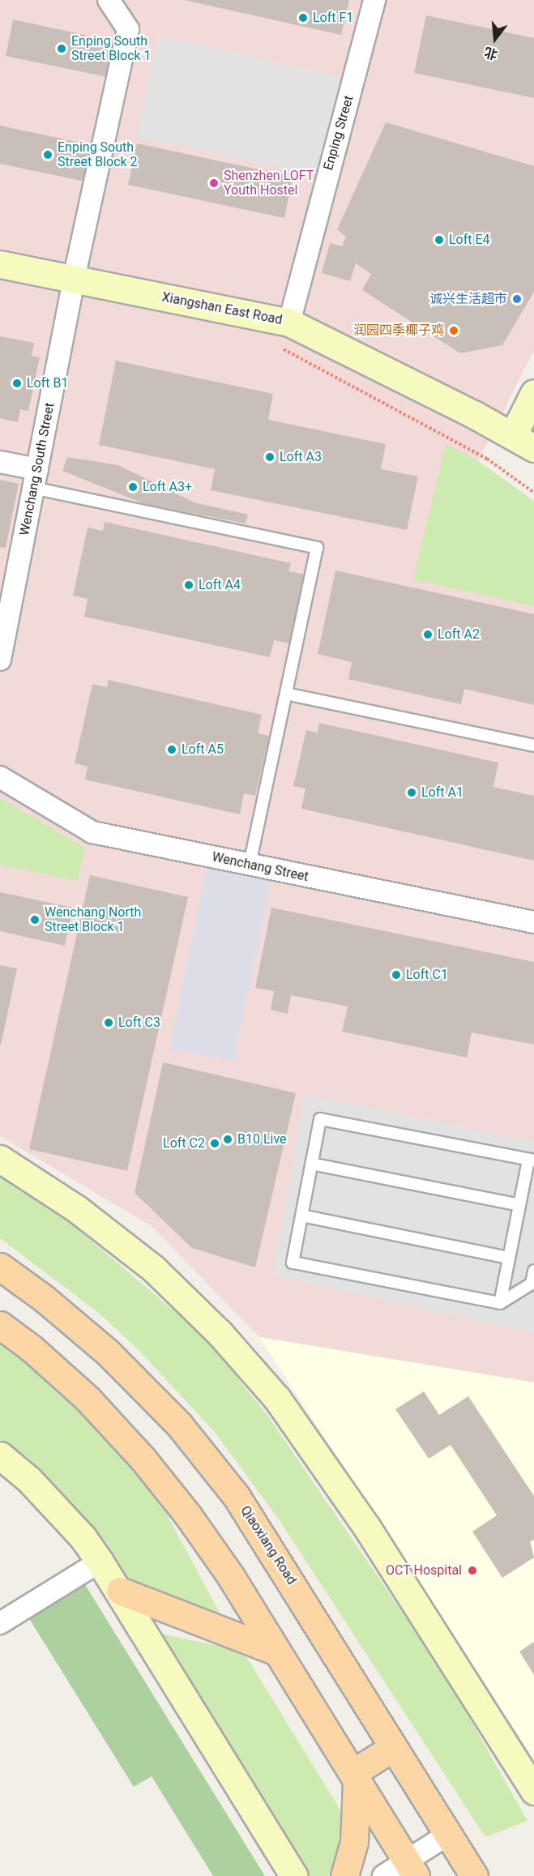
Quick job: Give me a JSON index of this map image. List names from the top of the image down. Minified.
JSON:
{"streets":{"main road":["Xiangshan East Road","Qiaoxiang Road"],"street":["Enping Street","Wenchang South Street","Wenchang Street"]},"crossings":[["Enping Street","Xiangshan East Road"],["Xiangshan East Road","Wenchang South Street"]],"places":["Loft F1","Enping South Street Block 1","Enping South Street Block 2","Shenzhen LOFT Youth Hostel","Loft E4","诚兴生活超市","润园四季椰子鸡","Loft B1","Loft A3","Loft A3+","Loft A4","Loft A2","Loft A5","Loft A1","Wenchang North Street Block 1","Loft C1","Loft C3","B10 Live","Loft C2","OCT Hospital"],"north":"bottom"}
